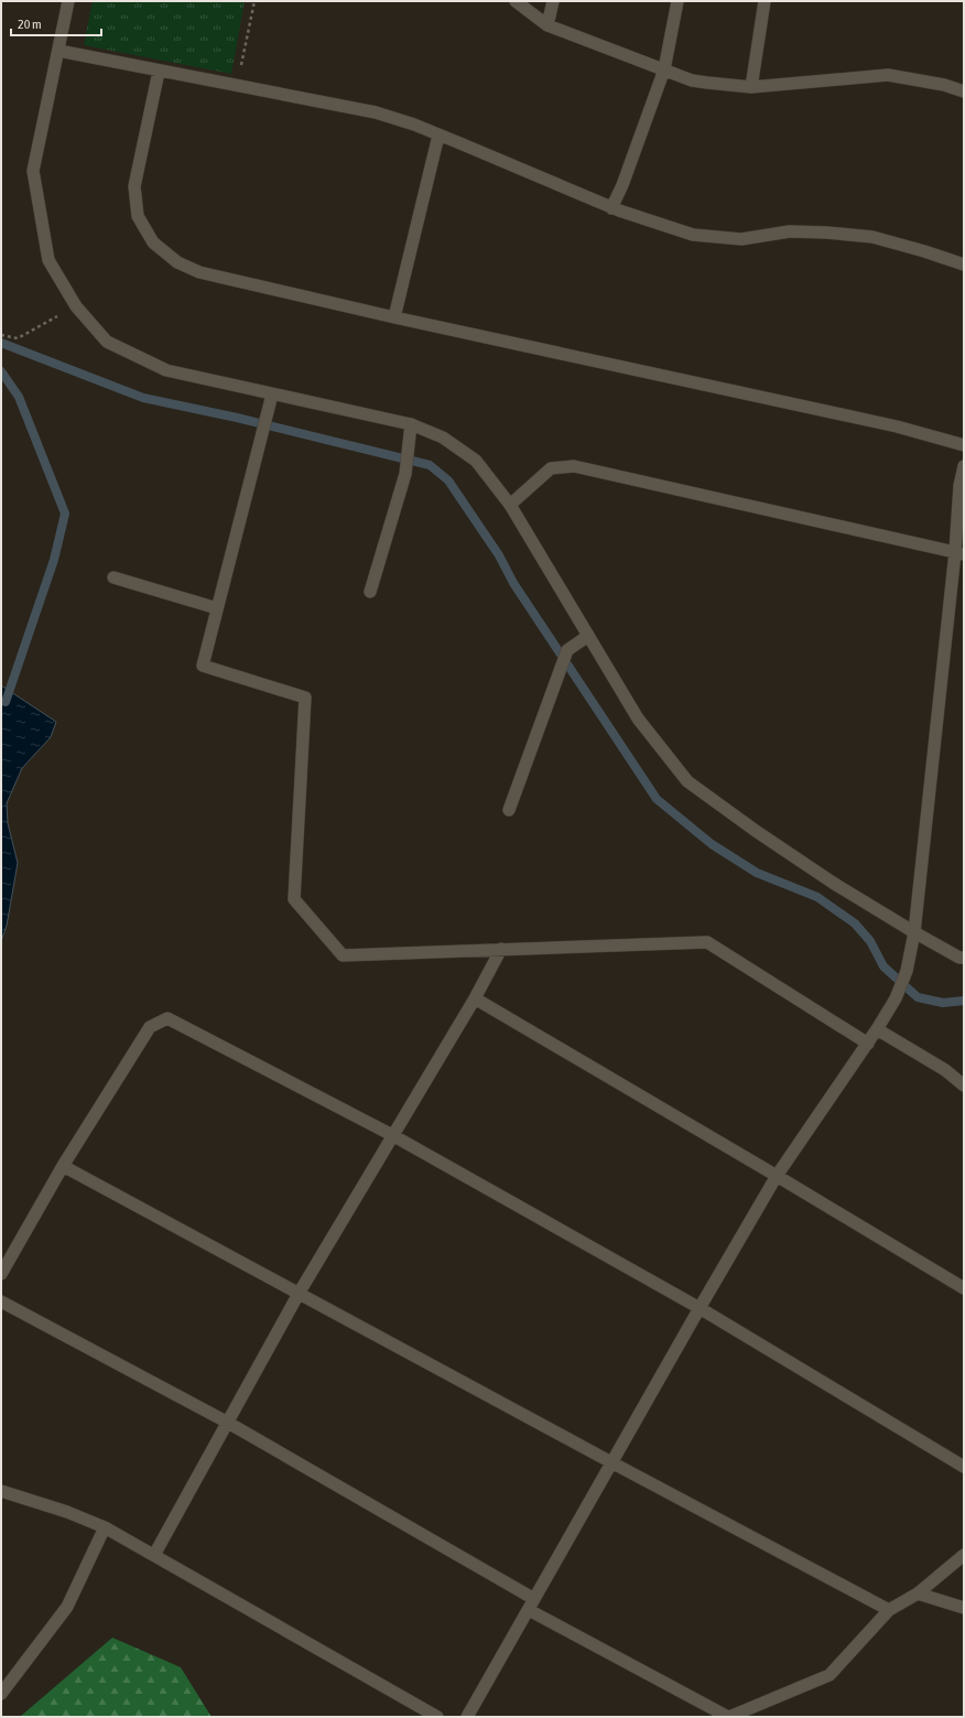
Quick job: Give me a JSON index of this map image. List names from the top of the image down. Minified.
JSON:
{"scale_bar":"20 m"}
